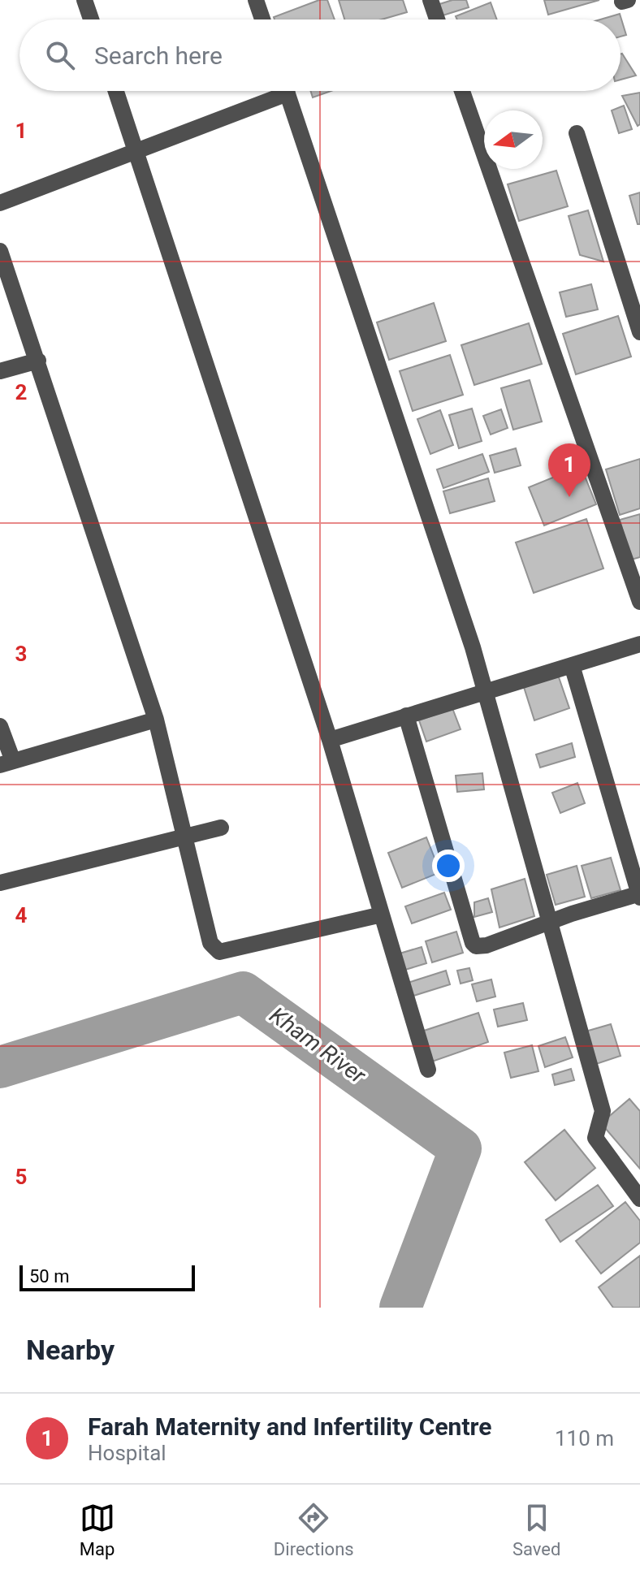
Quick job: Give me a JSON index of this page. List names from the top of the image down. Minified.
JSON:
{"water":["Kham River"],"scale_bar":"50 m","north":"left","page":{"search":"Search here","pins":"1","scale":"50 m","heading":"Nearby","list":[{"mark":"1","name":"Farah Maternity and Infertility Centre","note":"Hospital","value":"110 m"}],"nav":["Map","Directions","Saved"]},"grid":{"rows":["1","2","3","4","5"]}}
